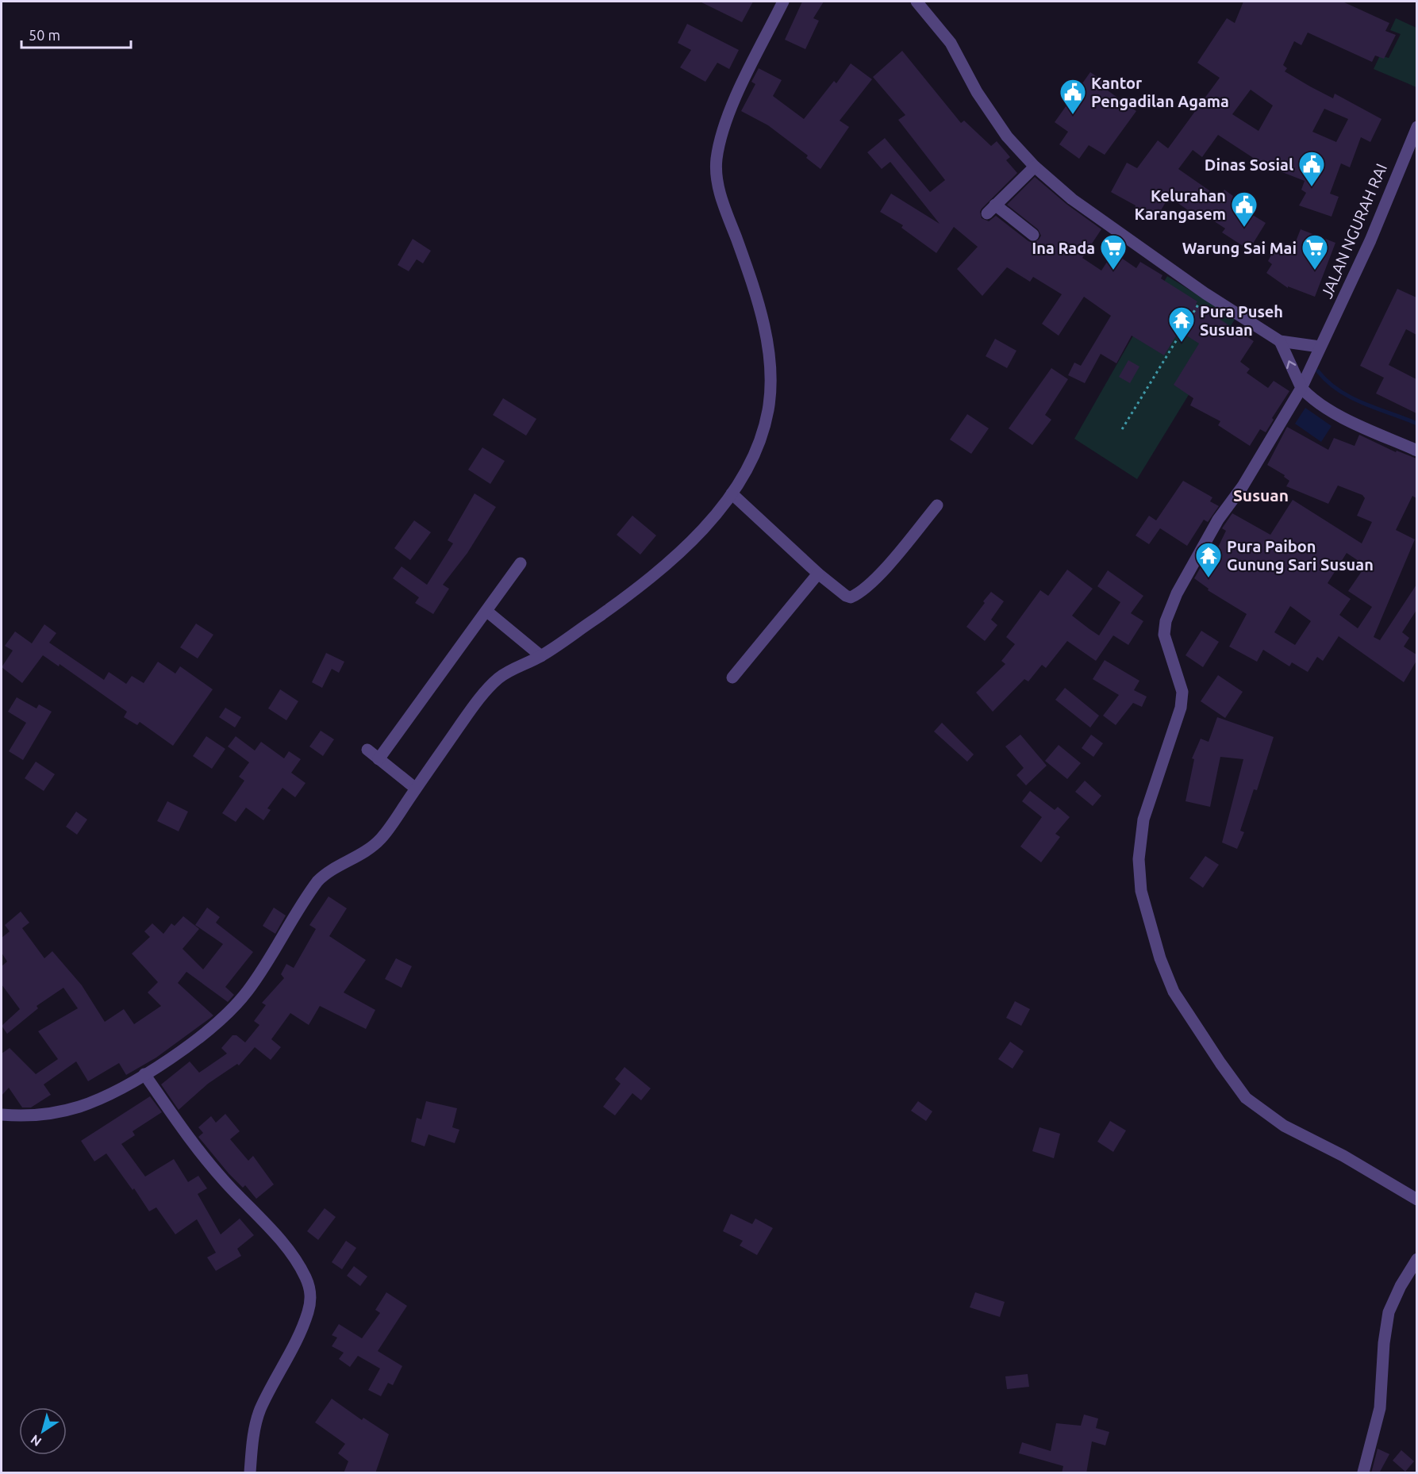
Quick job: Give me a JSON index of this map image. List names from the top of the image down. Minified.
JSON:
{"streets":{"street":["JALAN NGURAH RAI"]},"districts":["Susuan"],"places":{"public building":["Kantor Pengadilan Agama","Dinas Sosial","Kelurahan Karangasem"],"supermarket":["Ina Rada","Warung Sai Mai"],"temple":["Pura Puseh Susuan","Pura Paibon Gunung Sari Susuan"]},"scale_bar":"50 m","north":"bottom left"}
